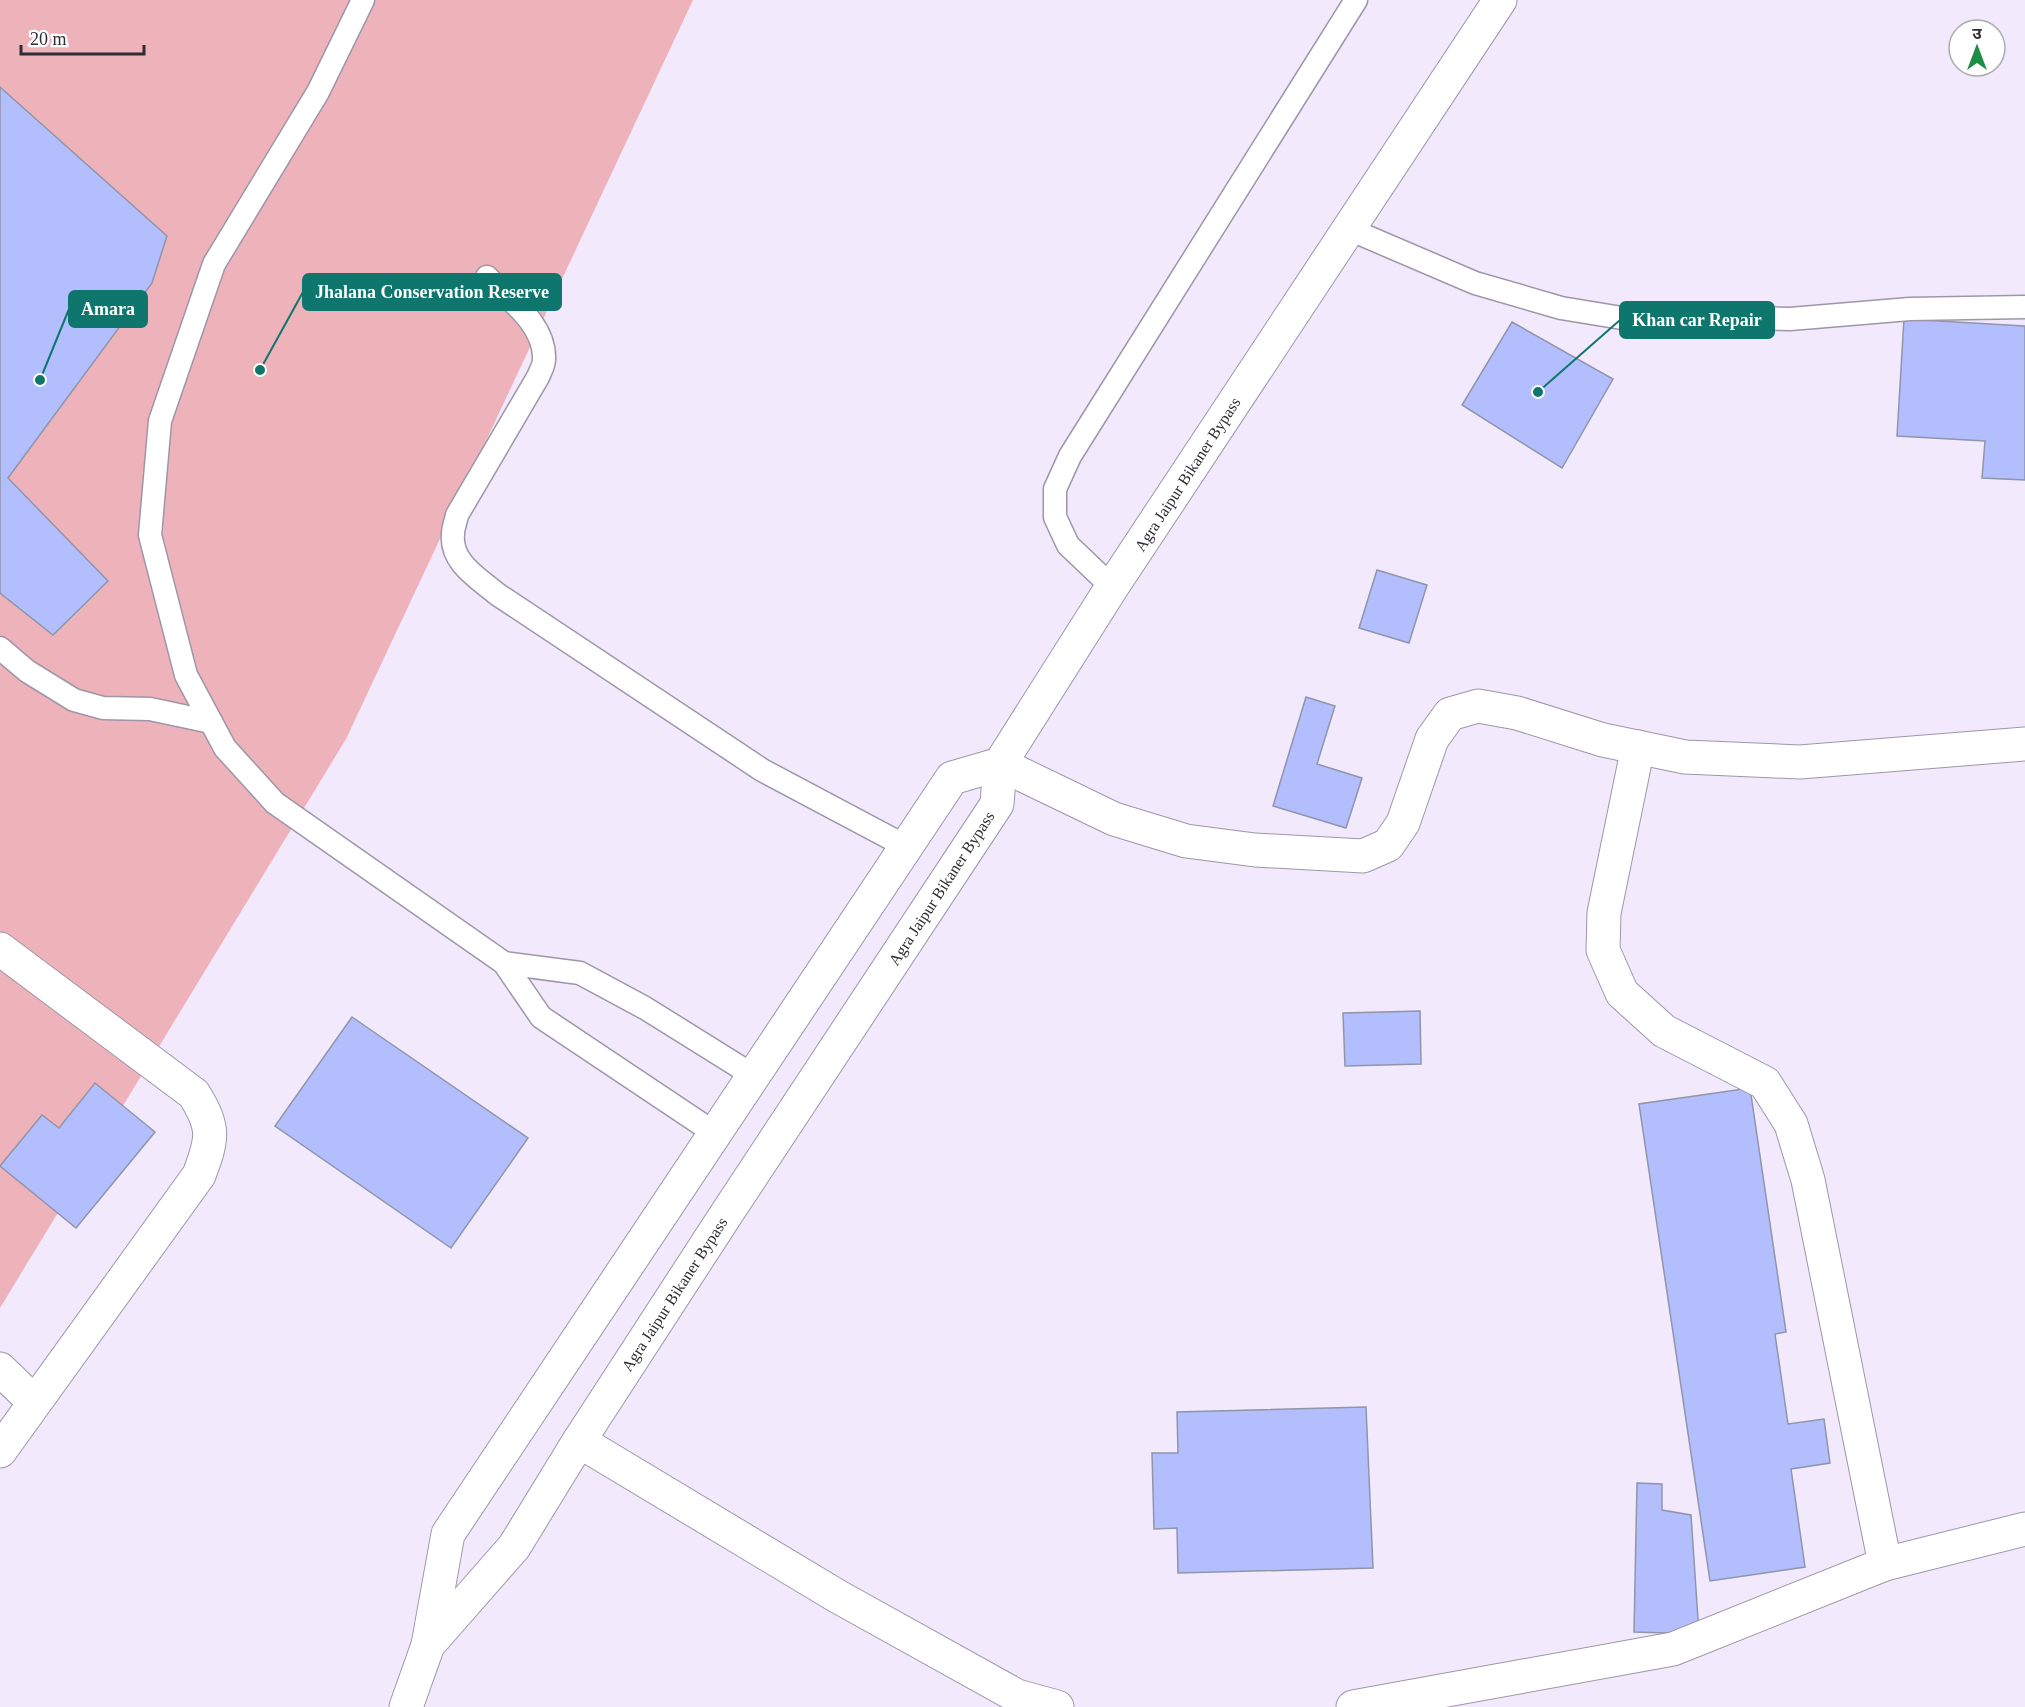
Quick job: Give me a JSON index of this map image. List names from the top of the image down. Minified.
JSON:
{"streets":{"street":["Agra Jaipur Bikaner Bypass"]},"places":["Jhalana Conservation Reserve","Amara","Khan car Repair"],"scale_bar":"20 m","north":"top"}
